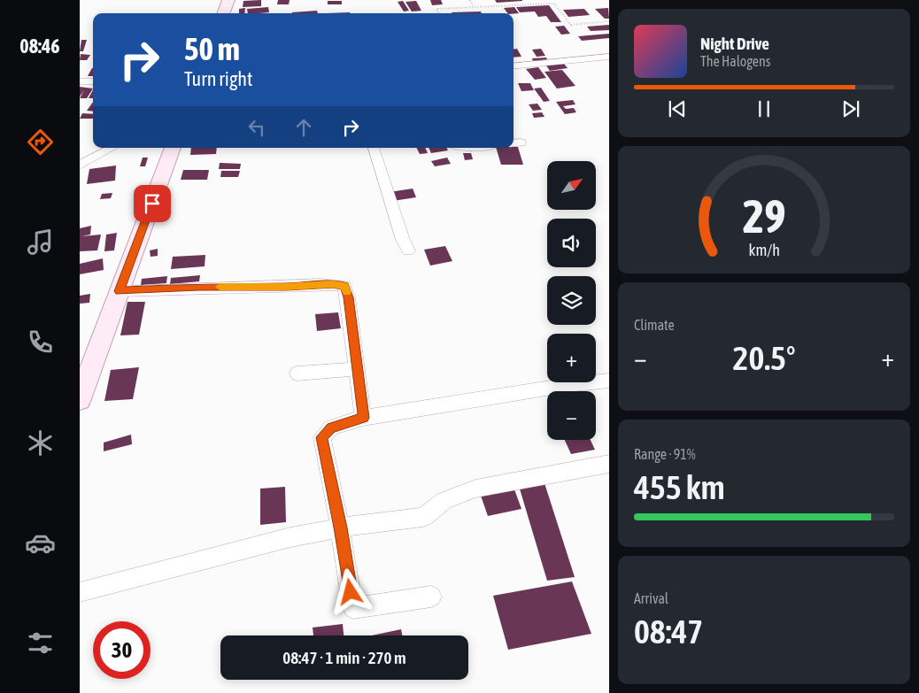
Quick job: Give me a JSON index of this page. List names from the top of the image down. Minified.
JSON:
{"north":"top right","page":{"tabs":"08:46","turn":["50 m","Turn right"],"song":["Night Drive","The Halogens"],"map_buttons":["+","−"],"tile":["Climate",["Range · 91%","455 km"],["Arrival","08:47"]],"heat":["−","20.5°","+"],"limit":"30","trip":"08:47 · 1 min · 270 m","gauge":["29","km/h"]}}
